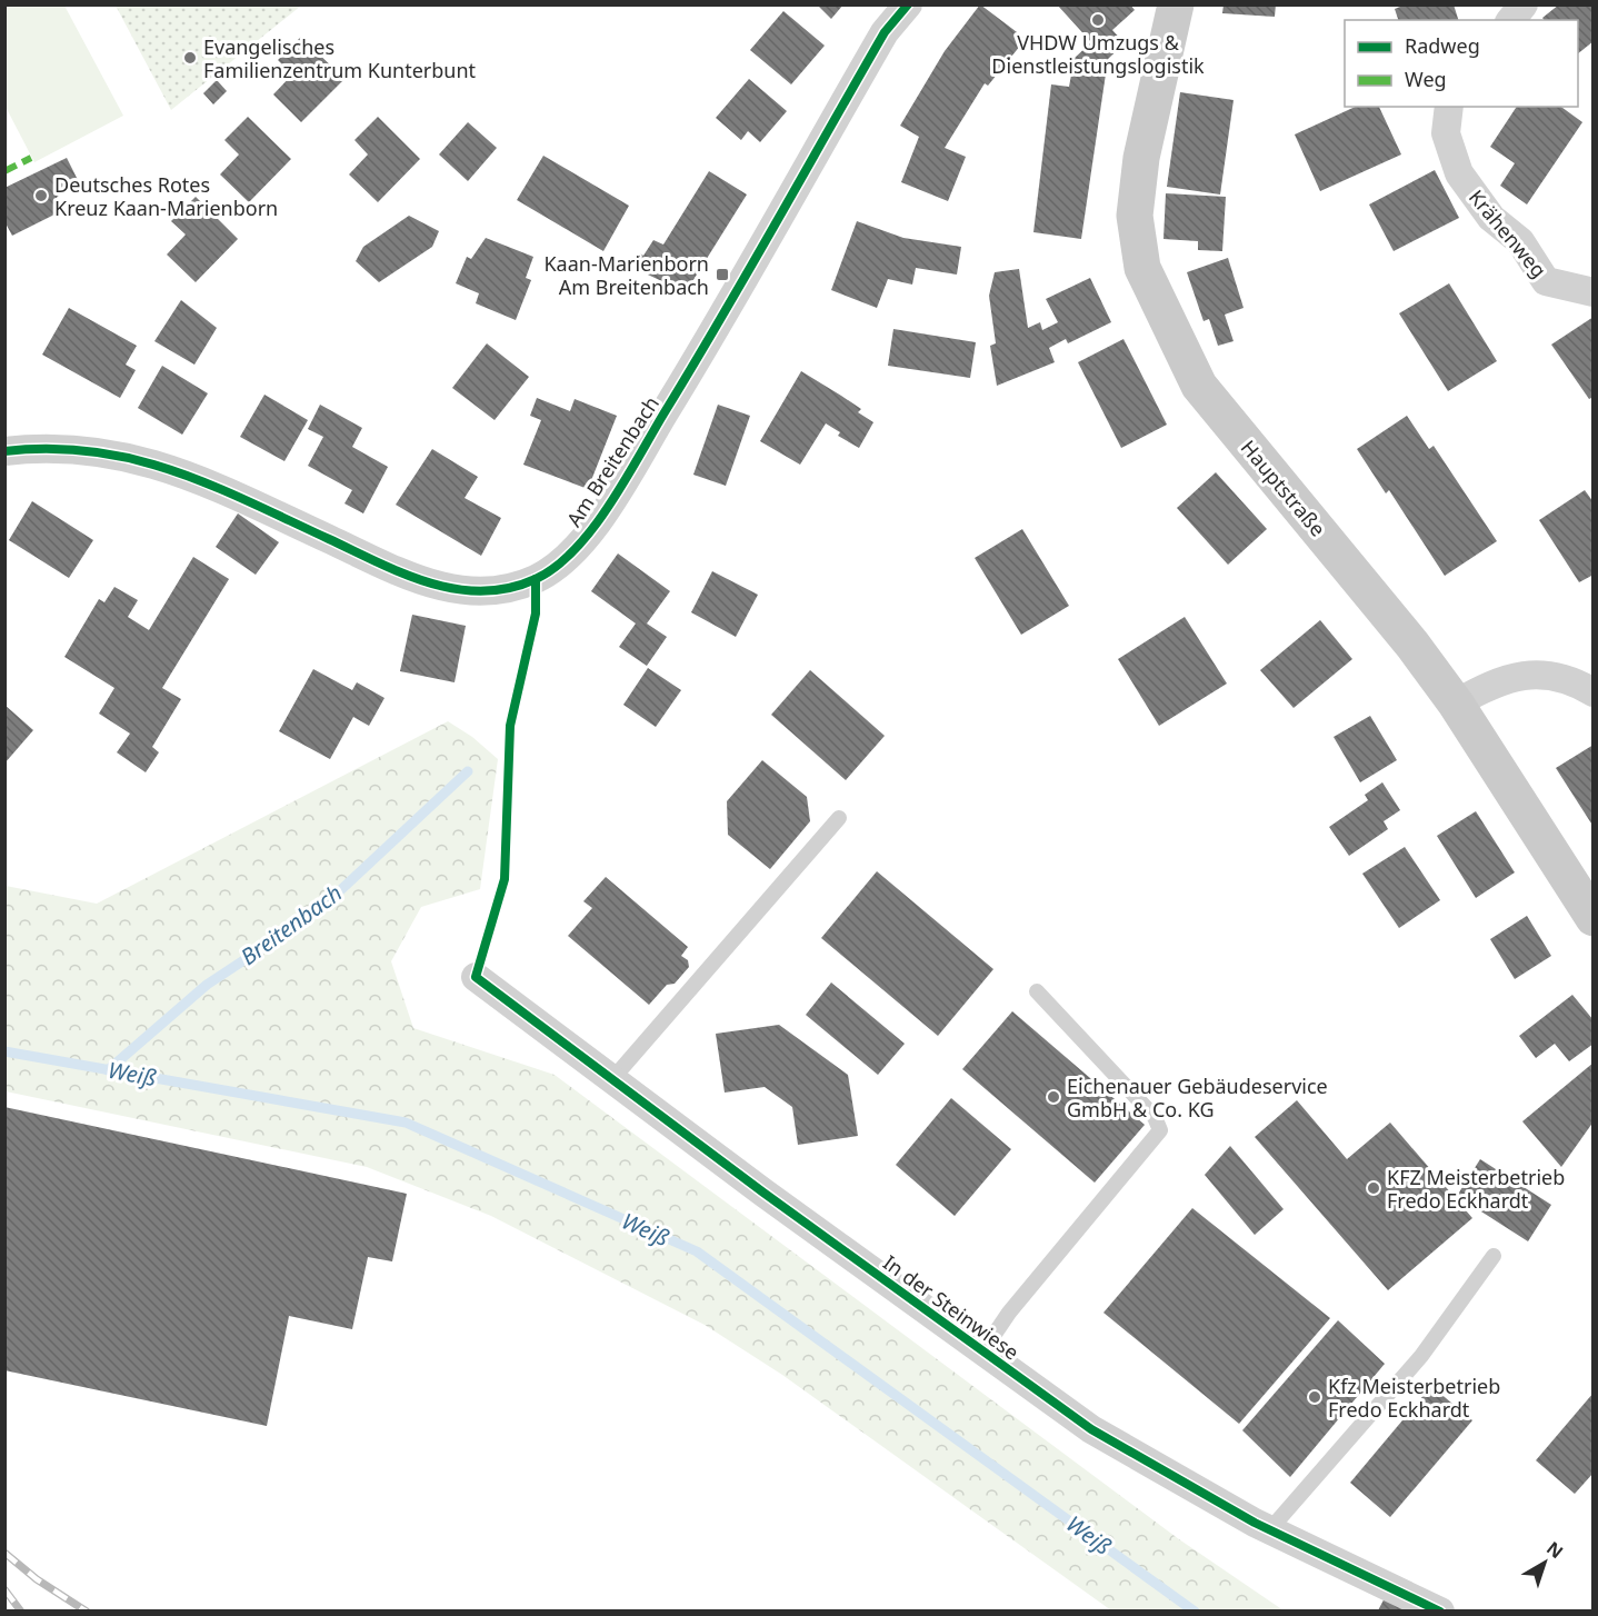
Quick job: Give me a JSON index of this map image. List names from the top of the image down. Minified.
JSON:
{"streets":{"main road":["Hauptstraße"],"street":["Krähenweg","Am Breitenbach","In der Steinwiese"]},"water":["Breitenbach","Weiß"],"places":{"other":["VHDW Umzugs & Dienstleistungslogistik","Evangelisches Familienzentrum Kunterbunt","Deutsches Rotes Kreuz Kaan-Marienborn","Eichenauer Gebäudeservice GmbH & Co. KG","KFZ Meisterbetrieb Fredo Eckhardt","Kfz Meisterbetrieb Fredo Eckhardt"],"transit":["Kaan-Marienborn Am Breitenbach"]},"legend":["Radweg","Weg"],"north":"top right"}
